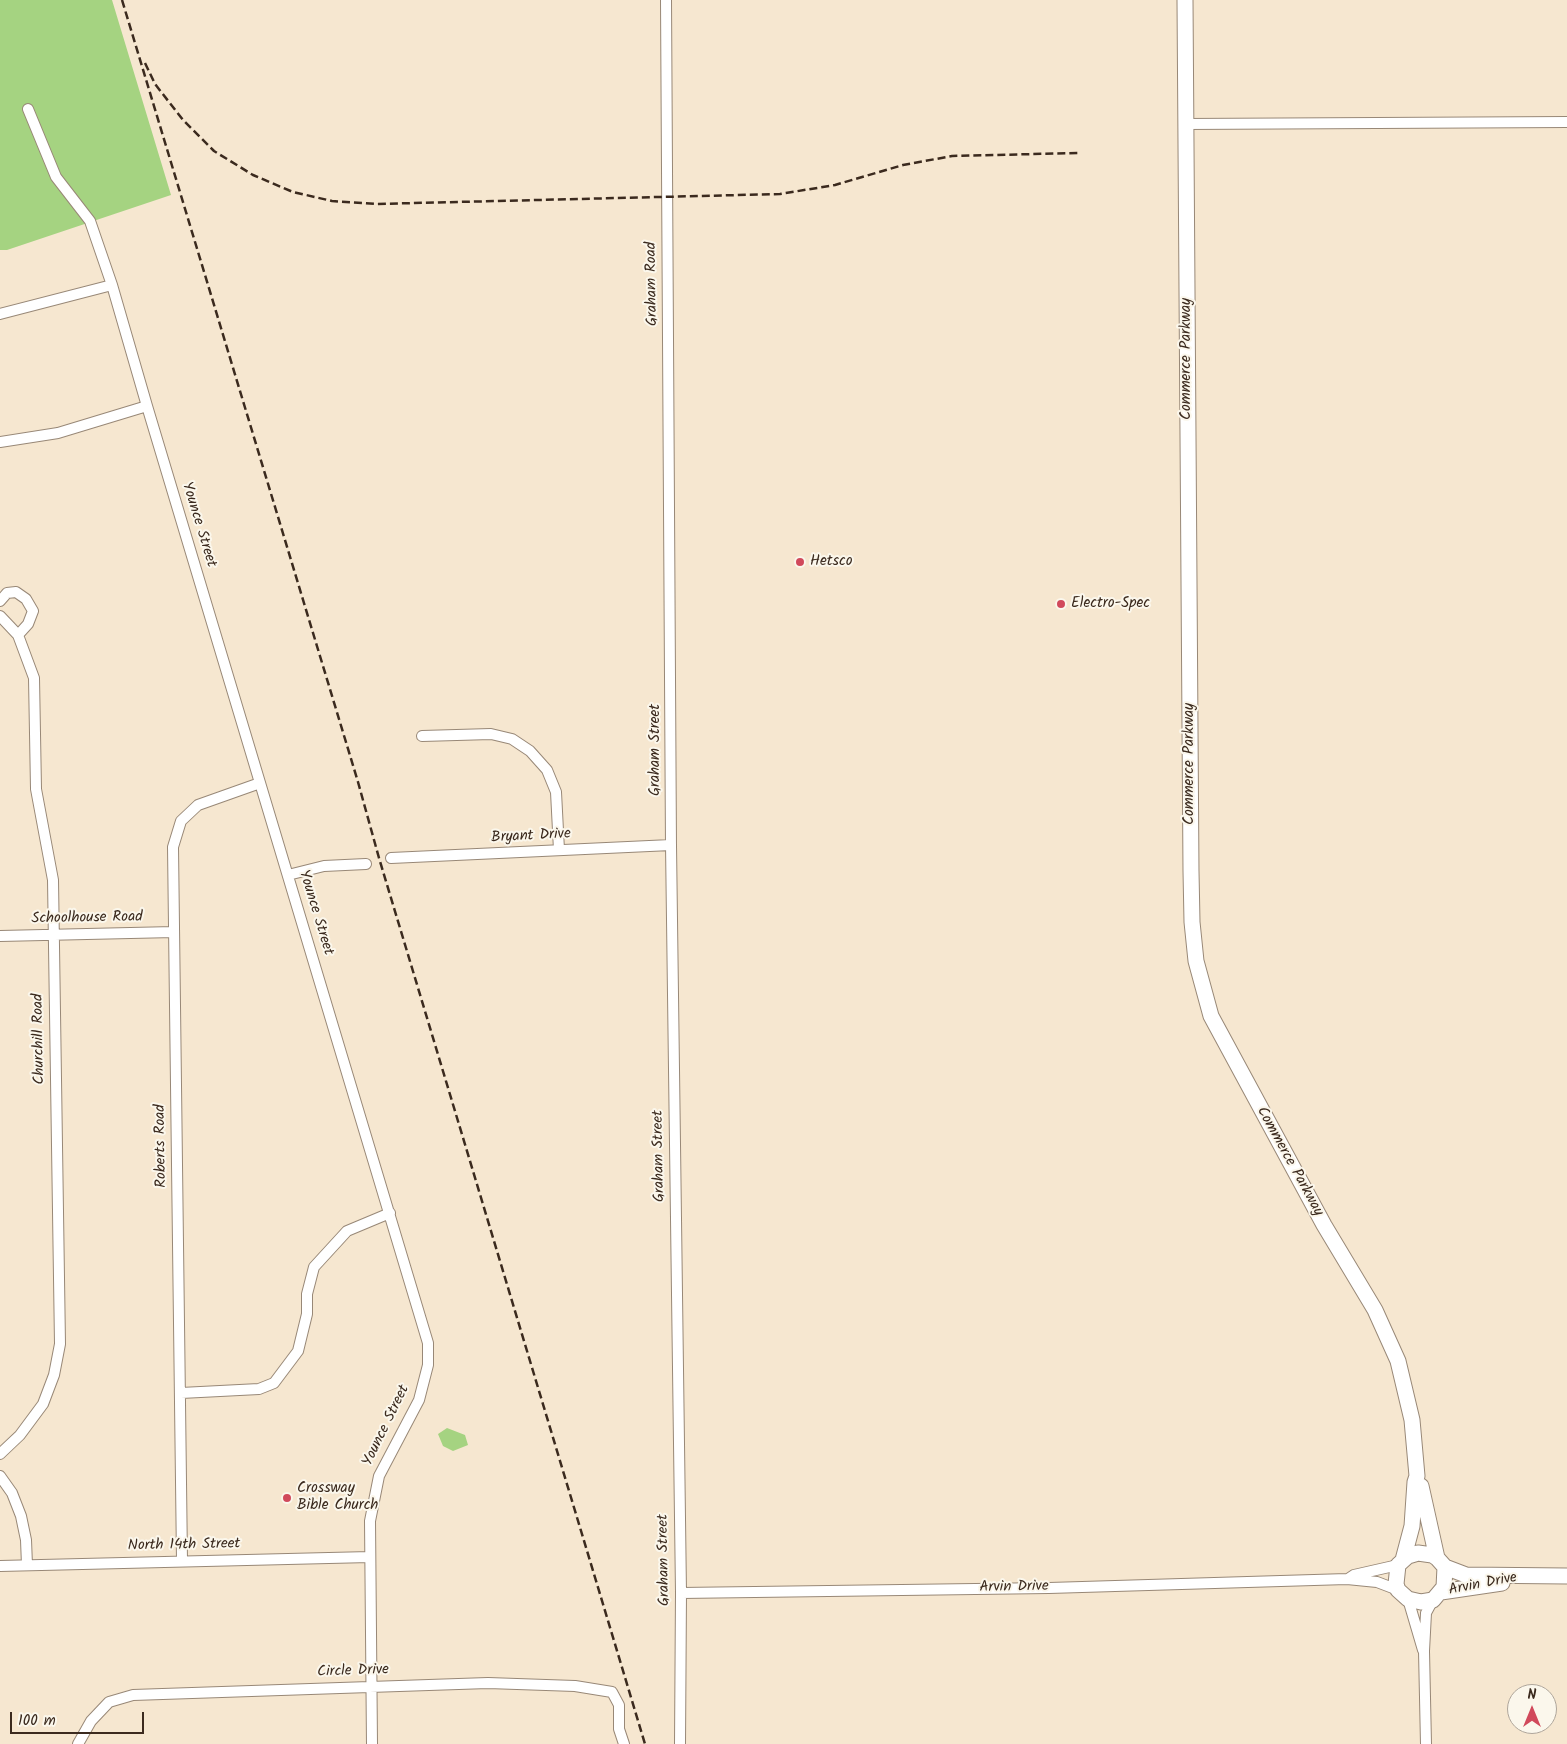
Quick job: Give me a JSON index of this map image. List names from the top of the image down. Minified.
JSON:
{"streets":{"street":["Graham Road","Commerce Parkway","Younce Street","Graham Street","Bryant Drive","Schoolhouse Road","Churchill Road","Roberts Road","North 14th Street","Arvin Drive","Circle Drive"]},"crossings":[["Graham Road","Graham Street"],["Commerce Parkway","Arvin Drive"],["Younce Street","Roberts Road"],["Younce Street","North 14th Street"],["Younce Street","Circle Drive"],["Graham Street","Bryant Drive"],["Graham Street","Arvin Drive"],["Schoolhouse Road","Churchill Road"],["Schoolhouse Road","Roberts Road"],["Roberts Road","North 14th Street"]],"places":["Hetsco","Electro-Spec","Crossway Bible Church"],"scale_bar":"100 m","north":"top"}
